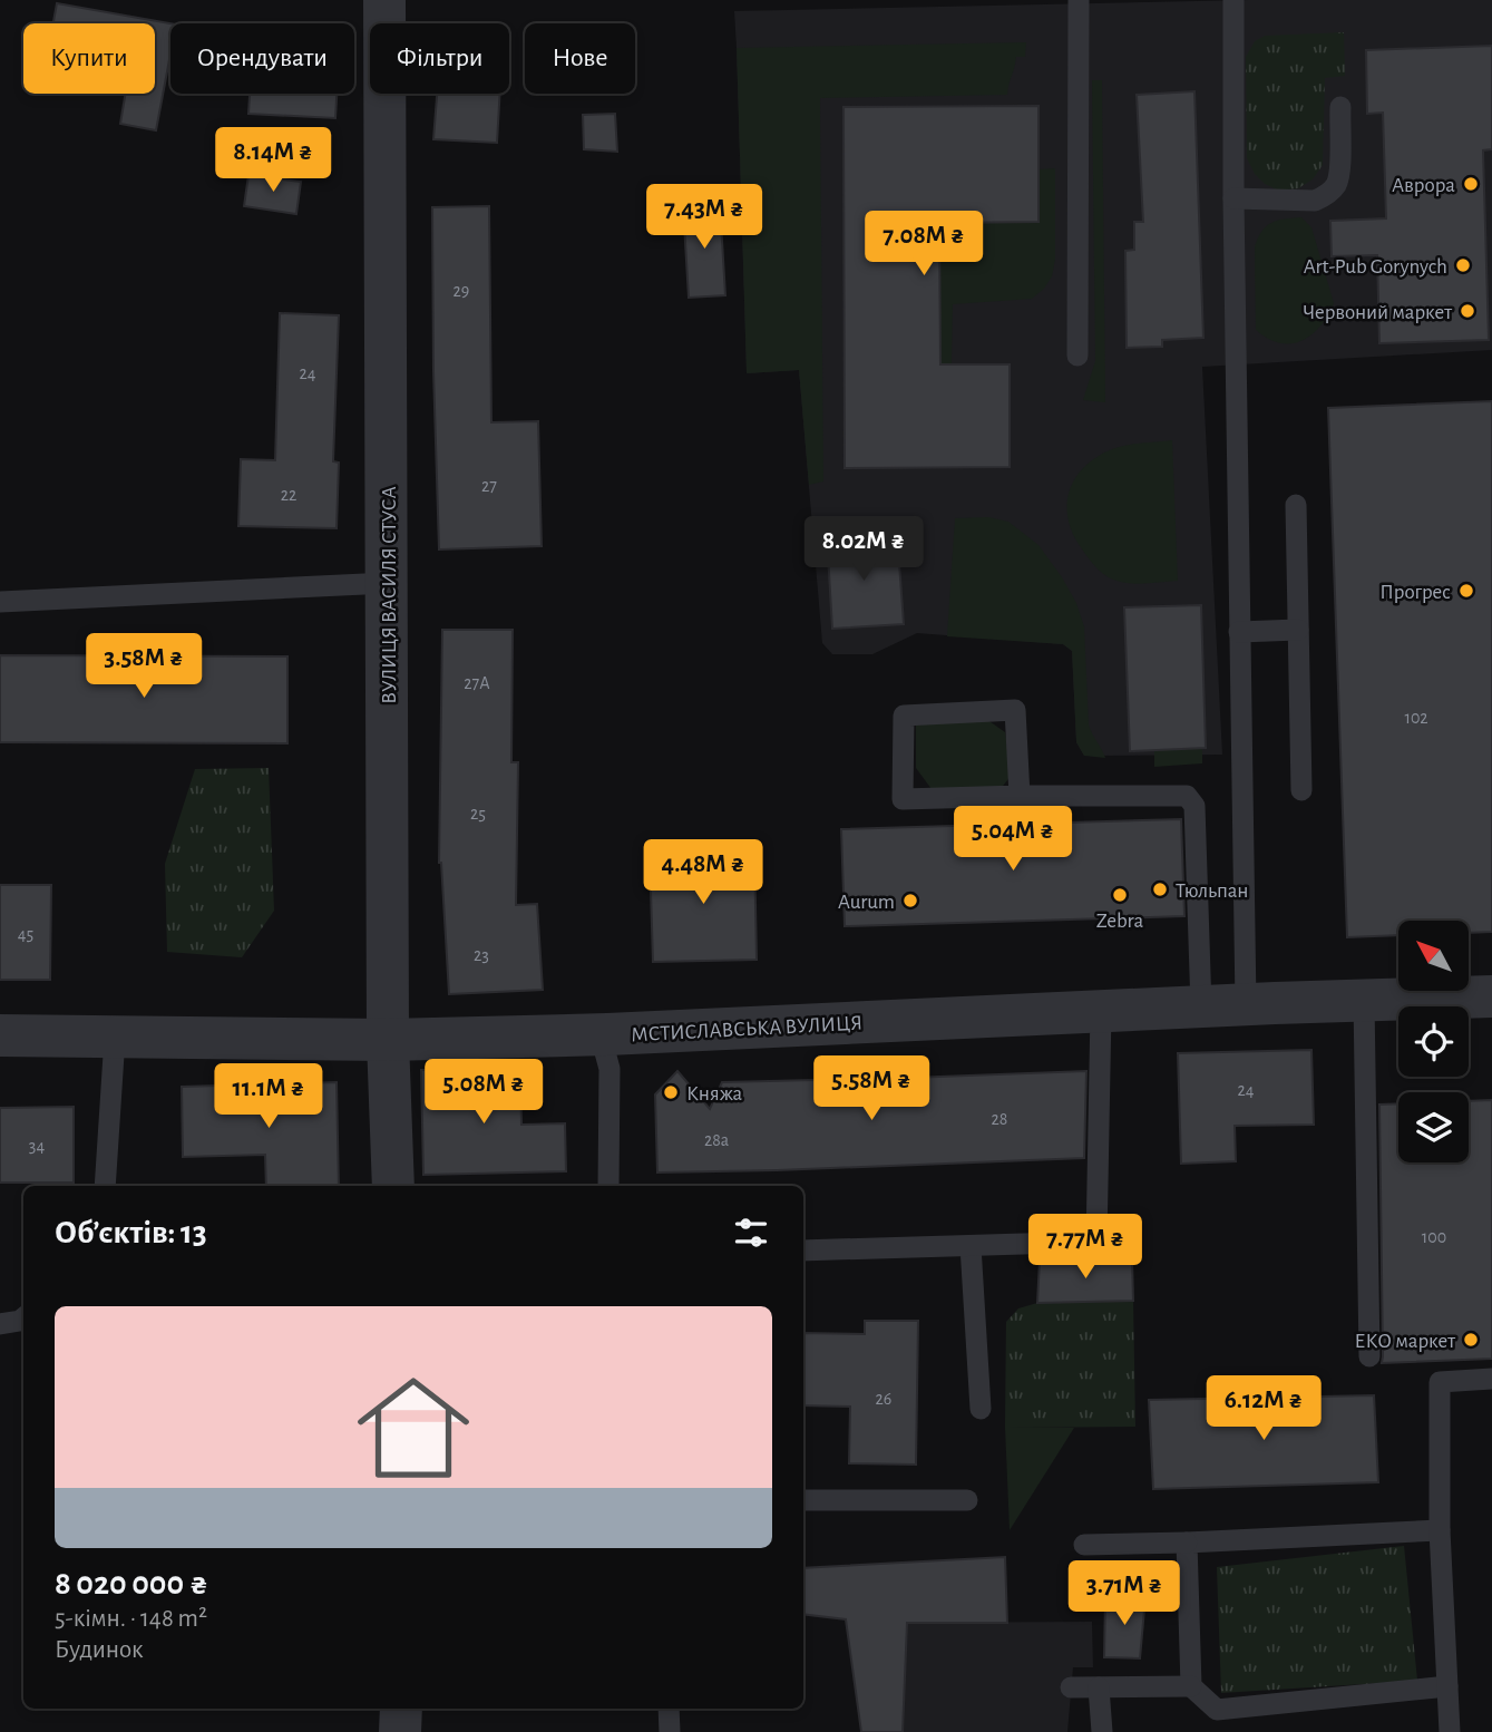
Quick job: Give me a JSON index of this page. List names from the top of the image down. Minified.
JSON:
{"streets":{"street":["ВУЛИЦЯ ВАСИЛЯ СТУСА","МСТИСЛАВСЬКА ВУЛИЦЯ"]},"crossings":[["ВУЛИЦЯ ВАСИЛЯ СТУСА","МСТИСЛАВСЬКА ВУЛИЦЯ"]],"places":["Аврора","Art-Pub Gorynych","Червоний маркет","Прогрес","Тюльпан","Zebra","Aurum","Княжа","ЕКО маркет"],"house_numbers":["29","24","27","22","27А","102","25","45","23","24","28","28а","34","100","26"],"north":"top left","page":{"chip":["Купити","Орендувати","Фільтри","Нове"],"price":["8.14M ₴","7.43M ₴","7.08M ₴","8.02M ₴","3.58M ₴","5.04M ₴","4.48M ₴","5.58M ₴","5.08M ₴","11.1M ₴","7.77M ₴","6.12M ₴","3.71M ₴"],"heading":"Об’єктів: 13","list":[{"name":"8 020 000 ₴","note":"5-кімн. · 148 m² · Будинок"}]}}
